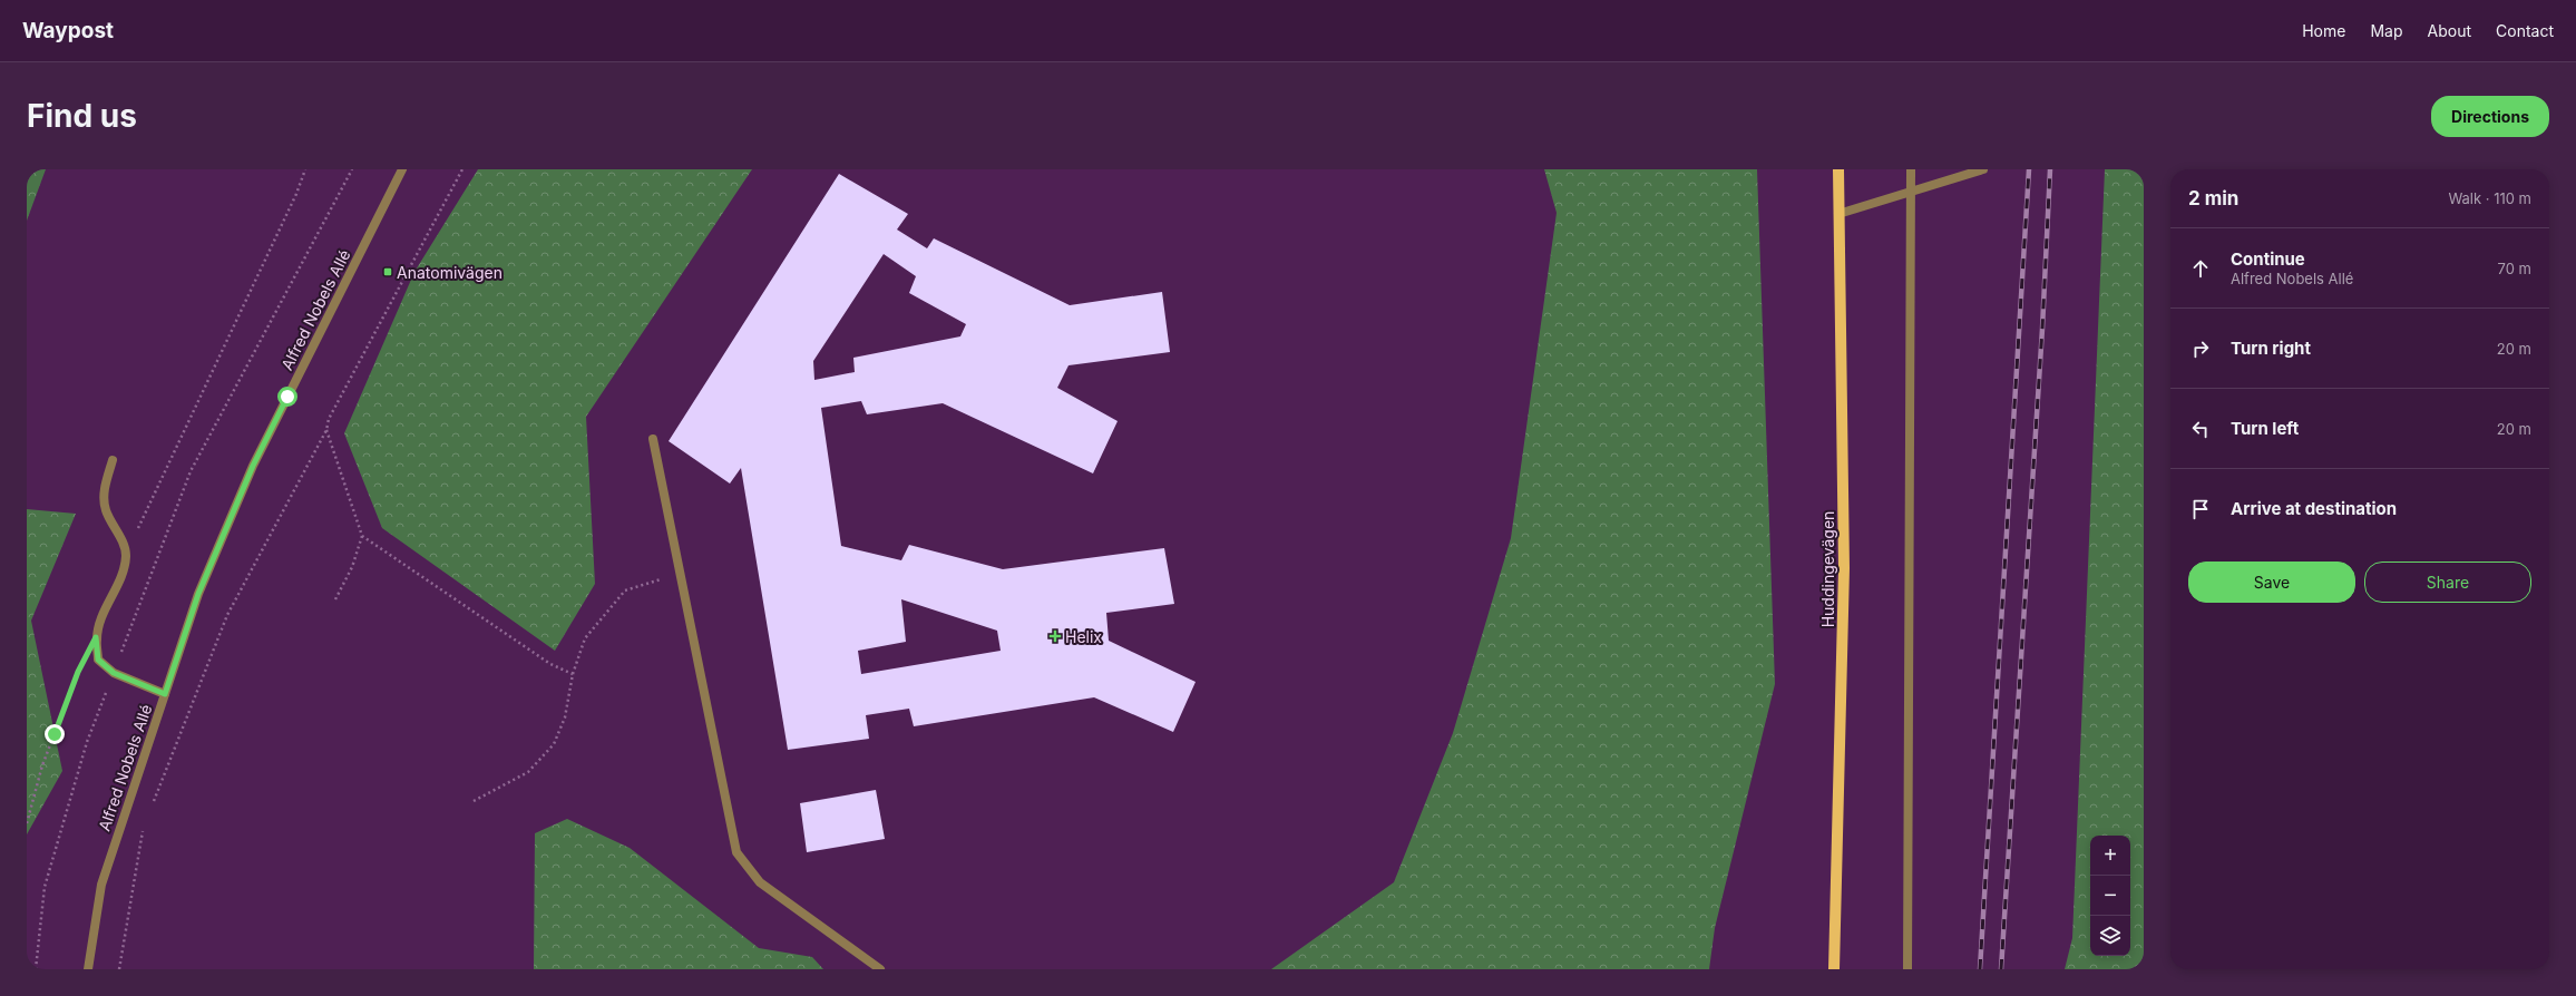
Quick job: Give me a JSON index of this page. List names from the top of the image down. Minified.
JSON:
{"streets":{"main road":["Huddingevägen"],"street":["Alfred Nobels Allé"]},"places":{"transit":["Anatomivägen"],"health":["Helix"]},"page":{"header":"Waypost","nav":["Home","Map","About","Contact"],"buttons":["Directions",["Save","Share"]],"title":"Find us","heading":["2 min","Walk · 110 m"],"list":[["Continue","Alfred Nobels Allé","70 m"],["Turn right","20 m"],["Turn left","20 m"],"Arrive at destination"],"map_buttons":["+","−"]}}
